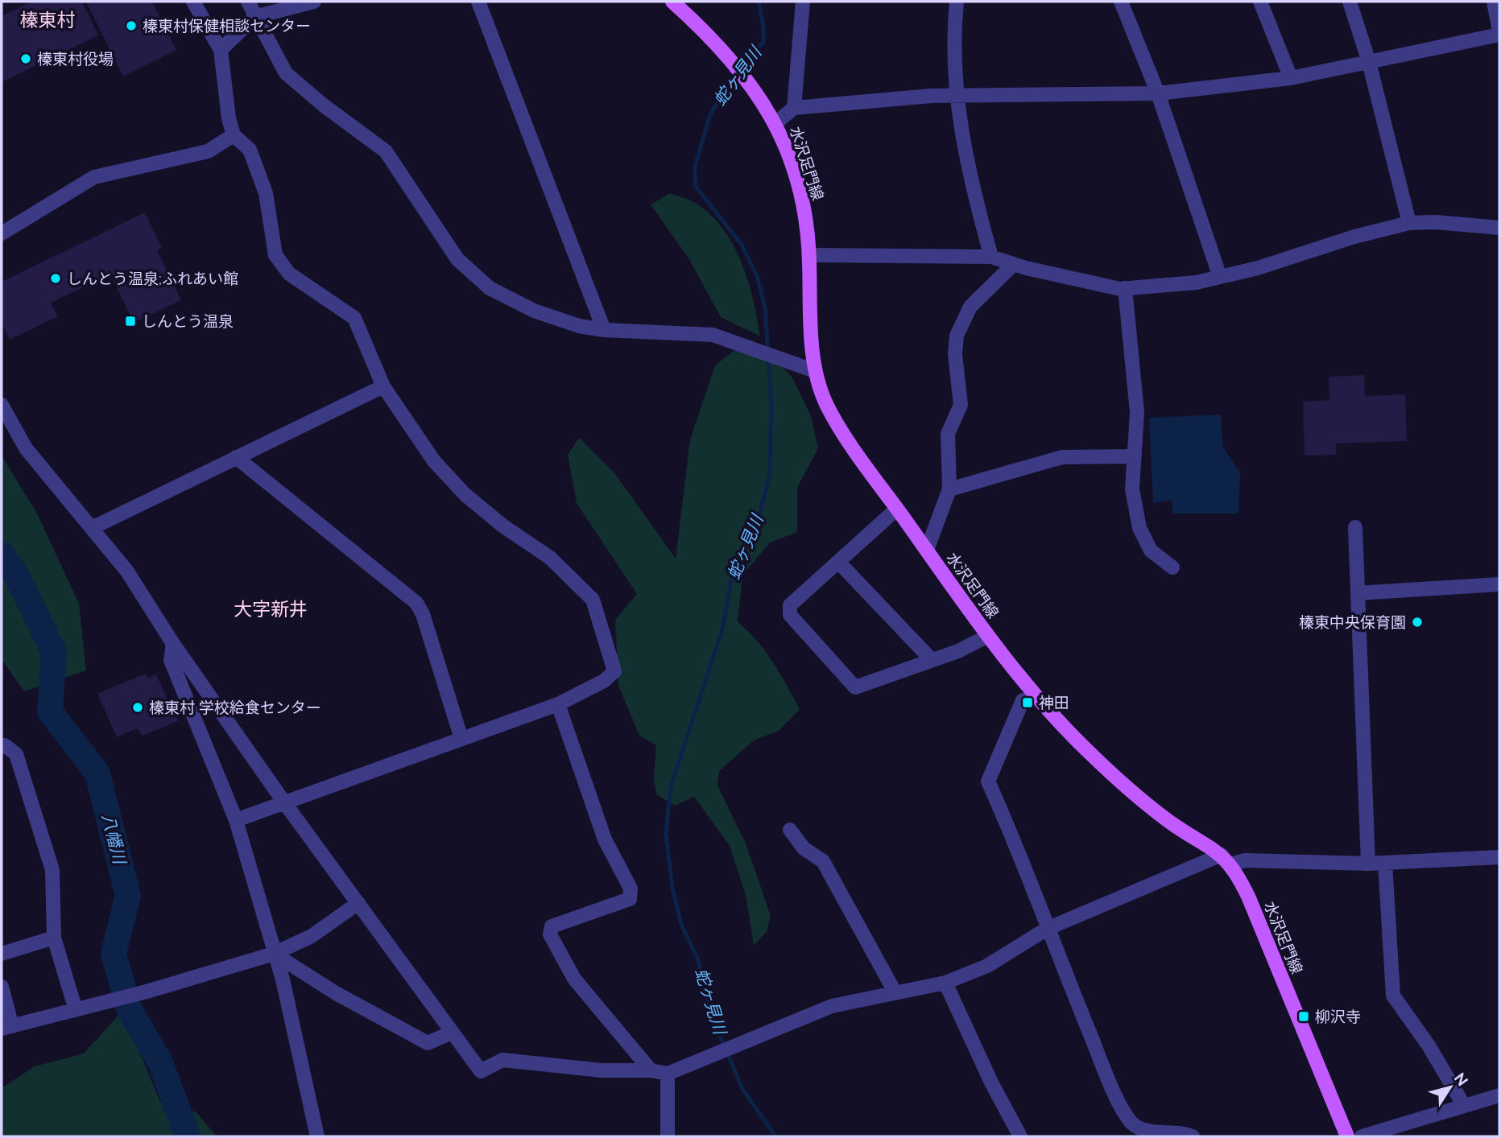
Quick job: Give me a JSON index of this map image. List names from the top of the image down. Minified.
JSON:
{"streets":{"main road":["水沢足門線"]},"districts":["榛東村","大字新井"],"water":["蛇ヶ見川","八幡川"],"places":{"other":["榛東村保健相談センター","榛東村役場","しんとう温泉;ふれあい館","榛東中央保育園","榛東村 学校給食センター"],"transit":["しんとう温泉","神田","柳沢寺"]},"north":"top right"}
